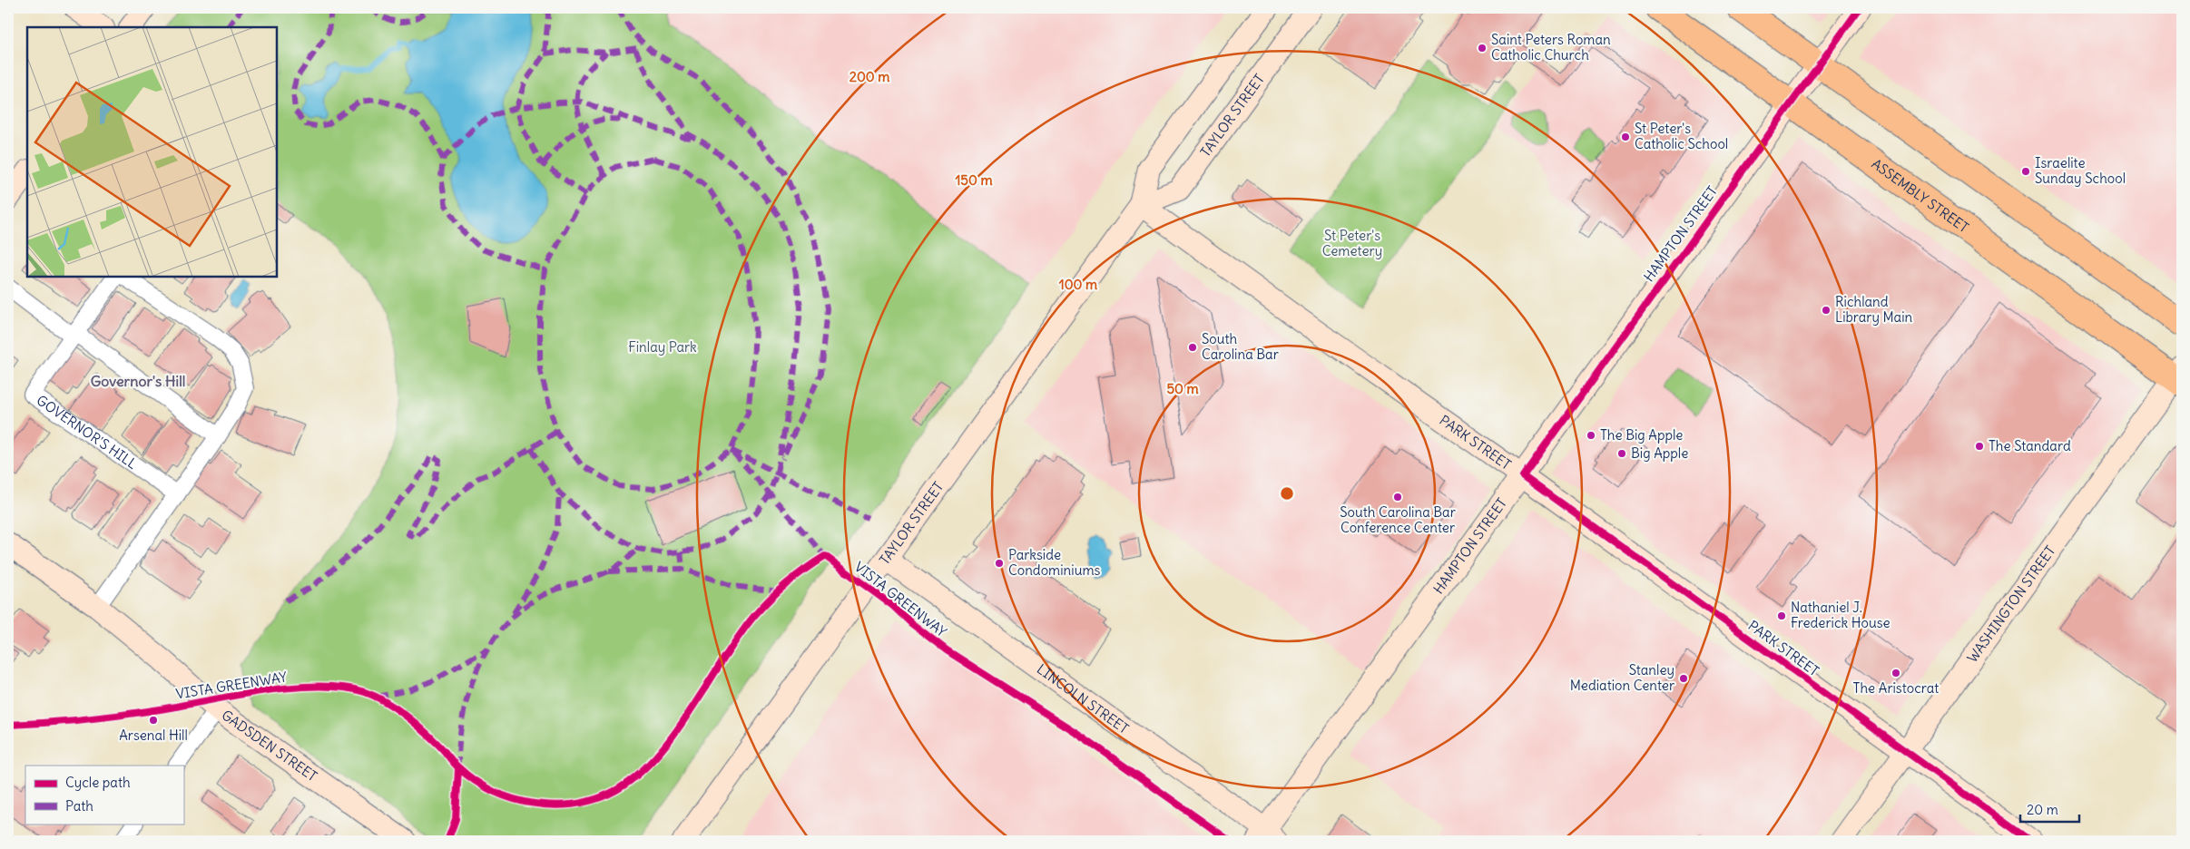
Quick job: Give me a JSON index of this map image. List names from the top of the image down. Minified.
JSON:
{"streets":{"main road":["ASSEMBLY STREET"],"street":["TAYLOR STREET","HAMPTON STREET","GOVERNOR'S HILL","PARK STREET","WASHINGTON STREET","LINCOLN STREET","GADSDEN STREET"],"cycle path":["VISTA GREENWAY"]},"crossings":[["TAYLOR STREET","PARK STREET"],["TAYLOR STREET","LINCOLN STREET"],["ASSEMBLY STREET","HAMPTON STREET"],["ASSEMBLY STREET","WASHINGTON STREET"],["HAMPTON STREET","PARK STREET"],["HAMPTON STREET","LINCOLN STREET"],["PARK STREET","WASHINGTON STREET"]],"districts":["Governor's Hill"],"parks":["St Peter's Cemetery","Finlay Park"],"places":["Saint Peters Roman Catholic Church","St Peter's Catholic School","Israelite Sunday School","Richland Library Main","South Carolina Bar","The Big Apple","The Standard","Big Apple","South Carolina Bar Conference Center","Parkside Condominiums","Nathaniel J. Frederick House","The Aristocrat","Stanley Mediation Center","Arsenal Hill"],"legend":["Cycle path","Path"],"scale_bar":"20 m","rings":["200 m","150 m","100 m","50 m"]}
